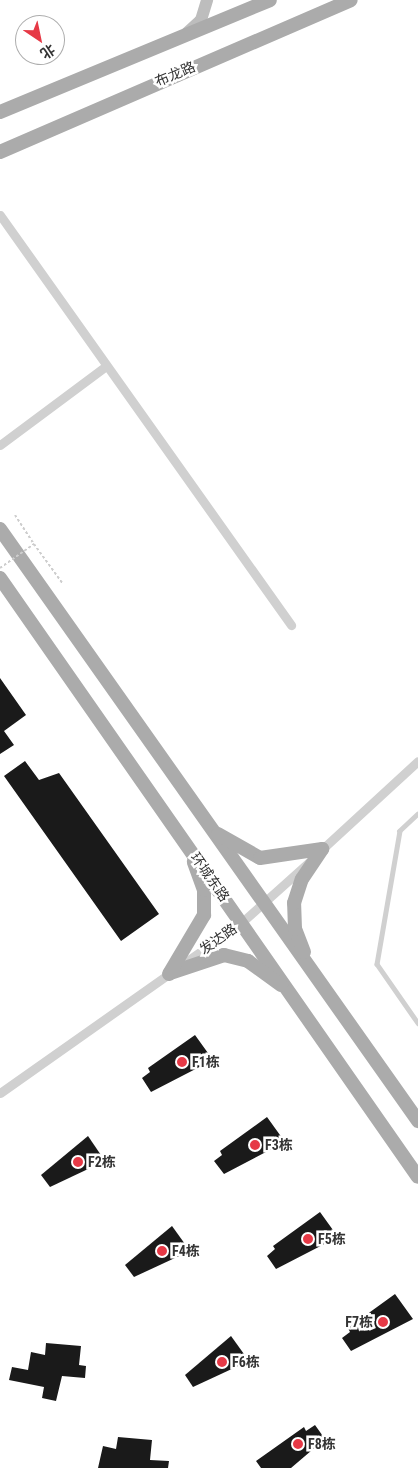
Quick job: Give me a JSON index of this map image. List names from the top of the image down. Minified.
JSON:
{"streets":{"main road":["布龙路","环城东路"],"street":["发达路"]},"crossings":[["环城东路","发达路"]],"places":["F1栋","F3栋","F2栋","F5栋","F4栋","F7栋","F6栋","F8栋"],"north":"bottom right"}
